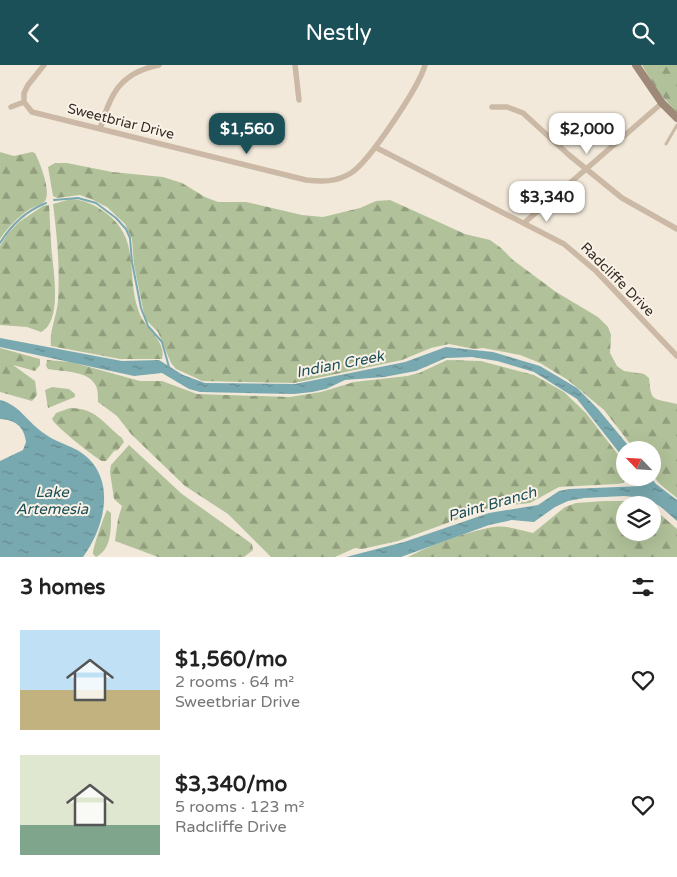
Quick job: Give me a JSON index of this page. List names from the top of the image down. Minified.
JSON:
{"streets":{"street":["Sweetbriar Drive","Radcliffe Drive"]},"crossings":[["Sweetbriar Drive","Radcliffe Drive"]],"water":["Indian Creek","Lake Artemesia","Paint Branch"],"north":"top left","page":{"header":"Nestly","price":["$1,560","$2,000","$3,340"],"heading":"3 homes","list":[{"name":"$1,560/mo","note":"2 rooms · 64 m² · Sweetbriar Drive"},{"name":"$3,340/mo","note":"5 rooms · 123 m² · Radcliffe Drive"}]}}
